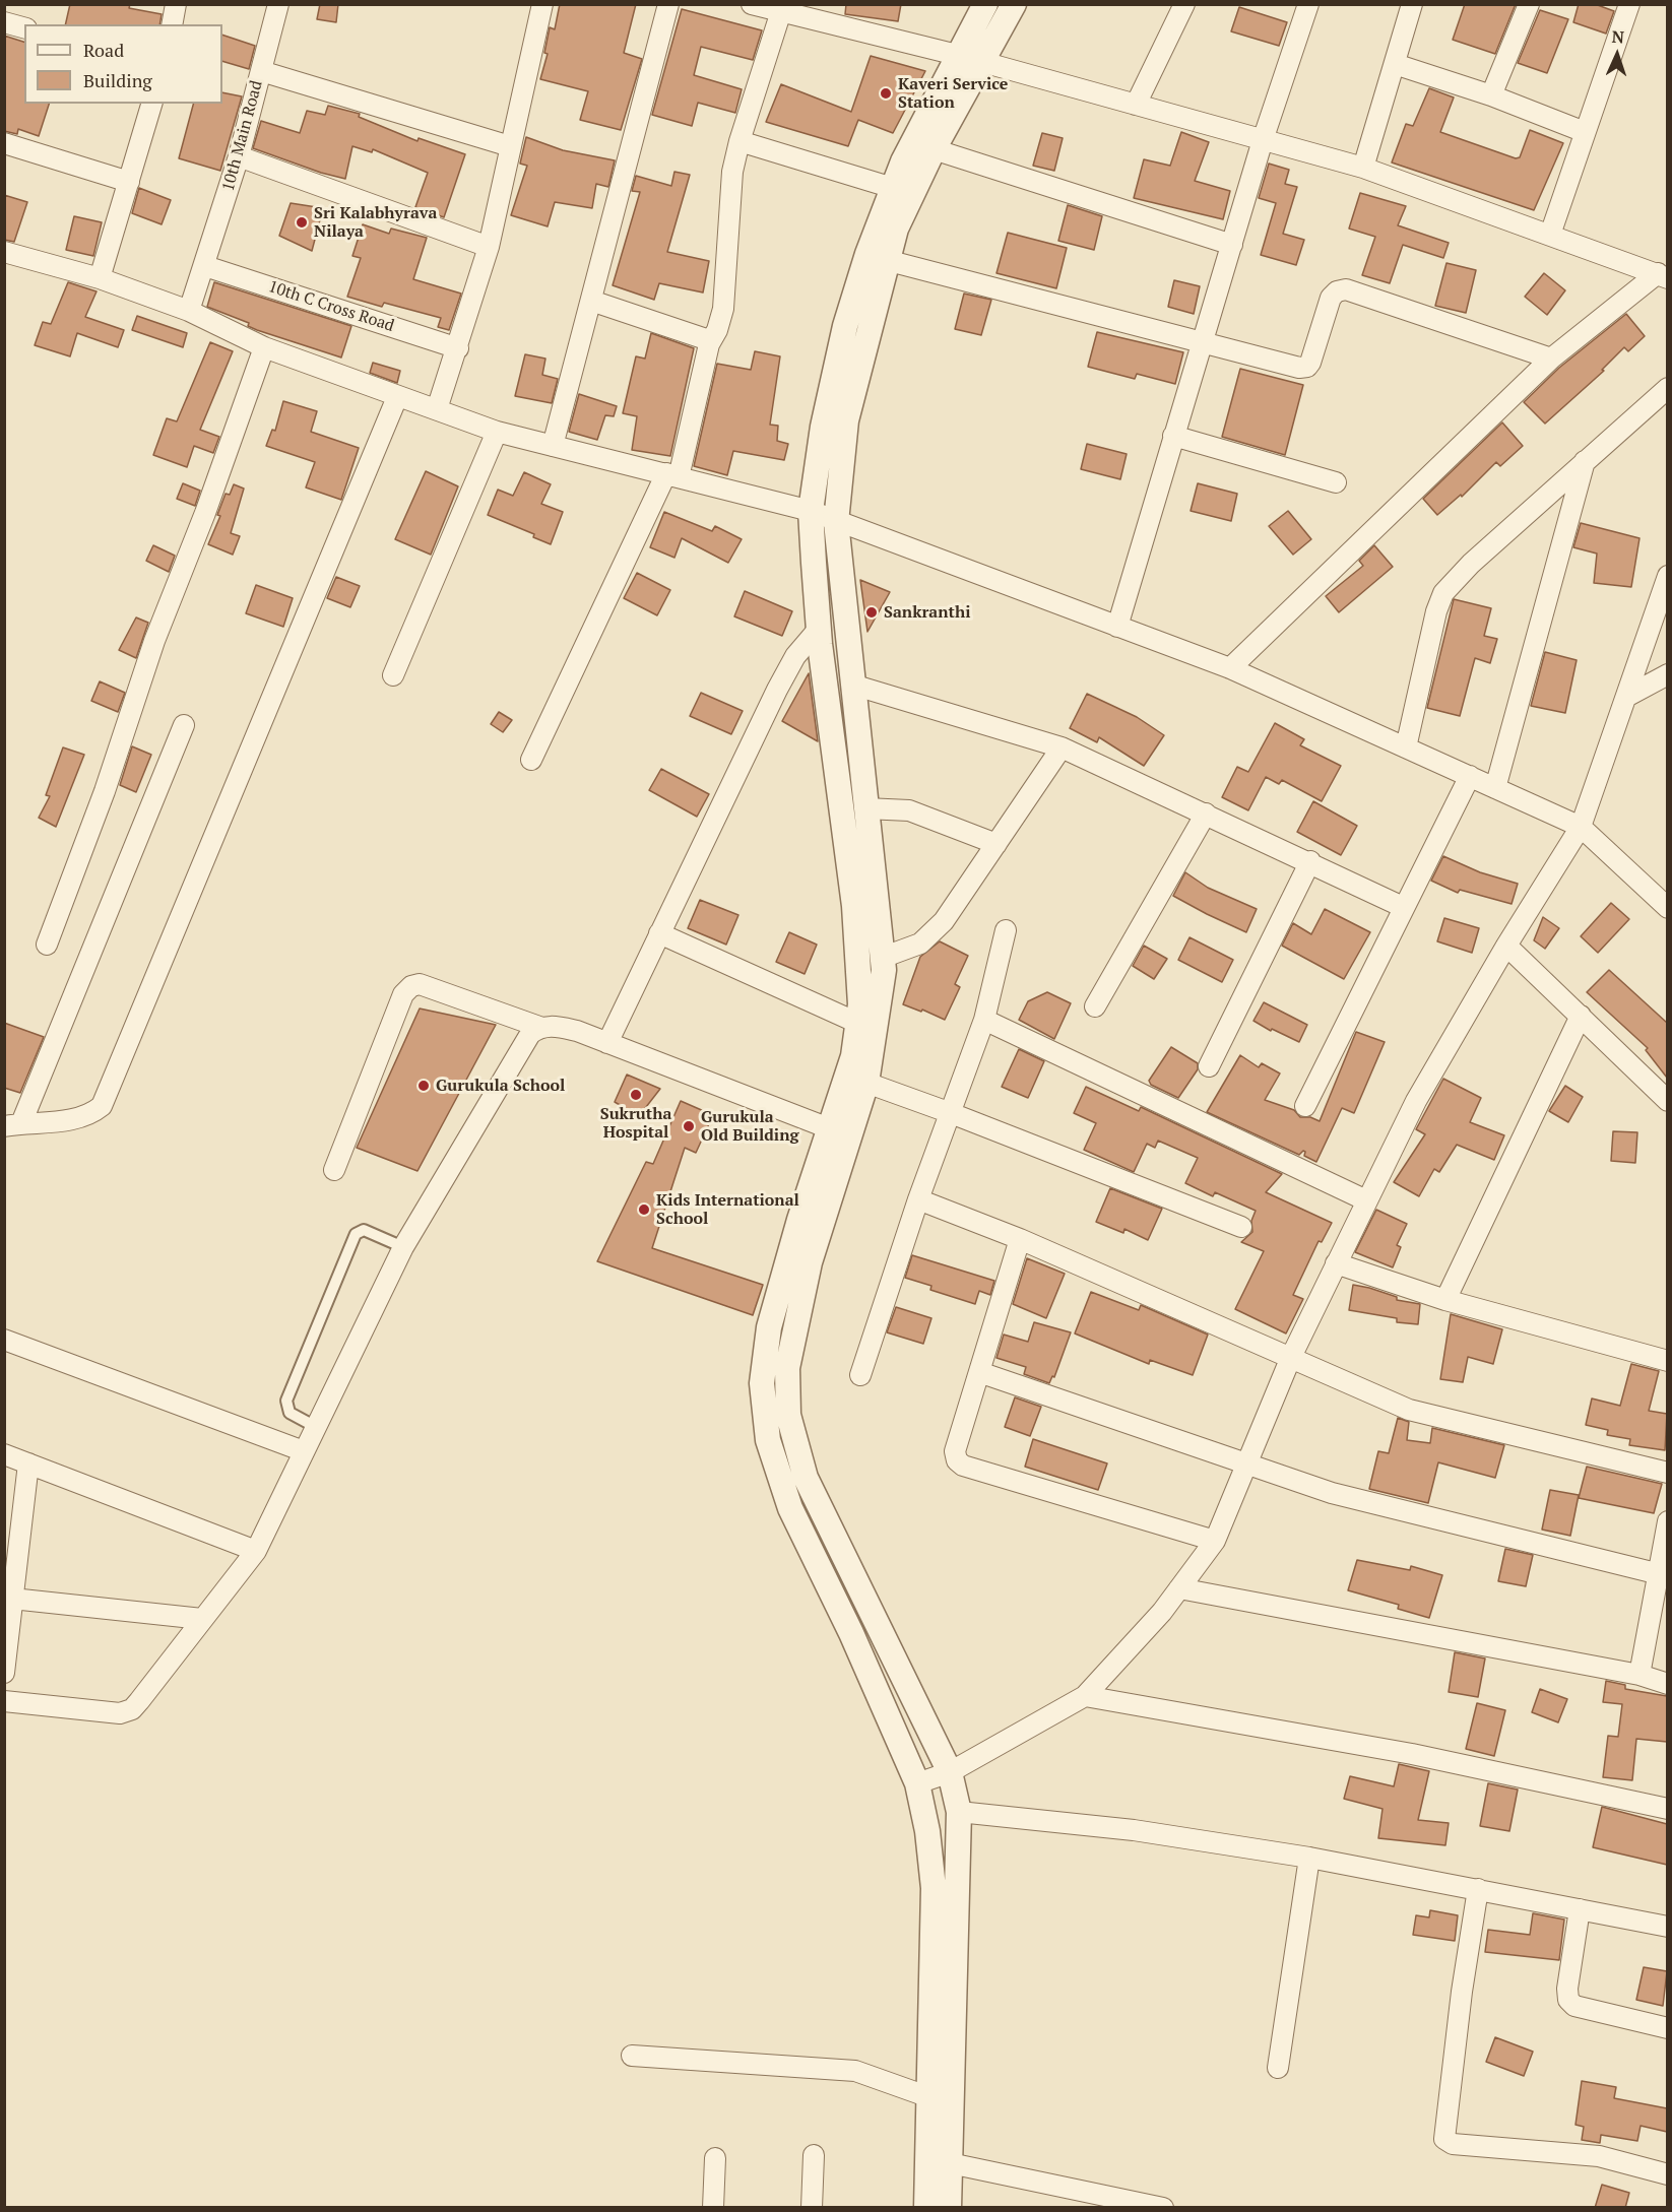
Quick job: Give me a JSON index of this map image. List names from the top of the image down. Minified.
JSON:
{"streets":{"street":["10th Main Road","10th C Cross Road"]},"crossings":[["10th Main Road","10th C Cross Road"]],"places":["Kaveri Service Station","Sri Kalabhyrava Nilaya","Sankranthi","Gurukula School","Sukrutha Hospital","Gurukula Old Building","Kids International School"],"legend":["Road","Building"],"north":"top"}
